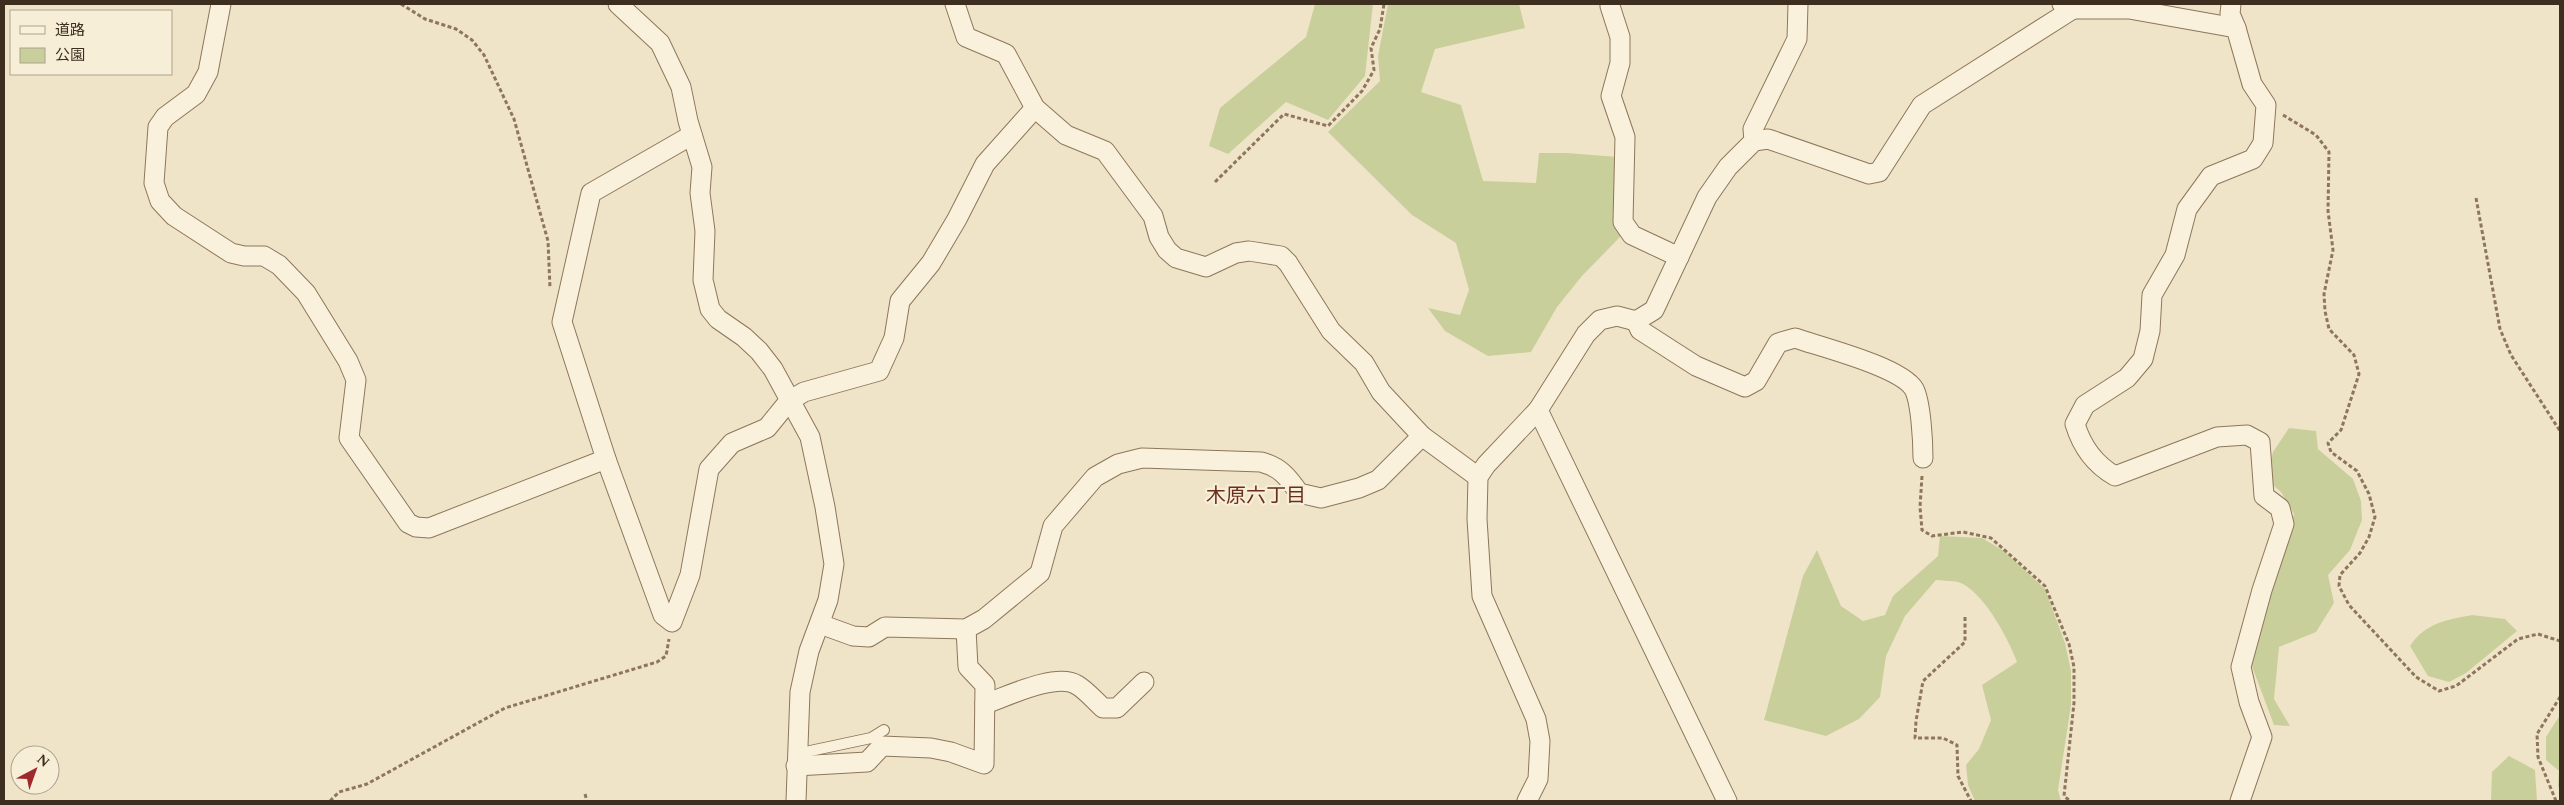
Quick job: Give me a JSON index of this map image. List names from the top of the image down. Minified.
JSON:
{"districts":["木原六丁目"],"legend":["道路","公園"],"north":"top right"}
